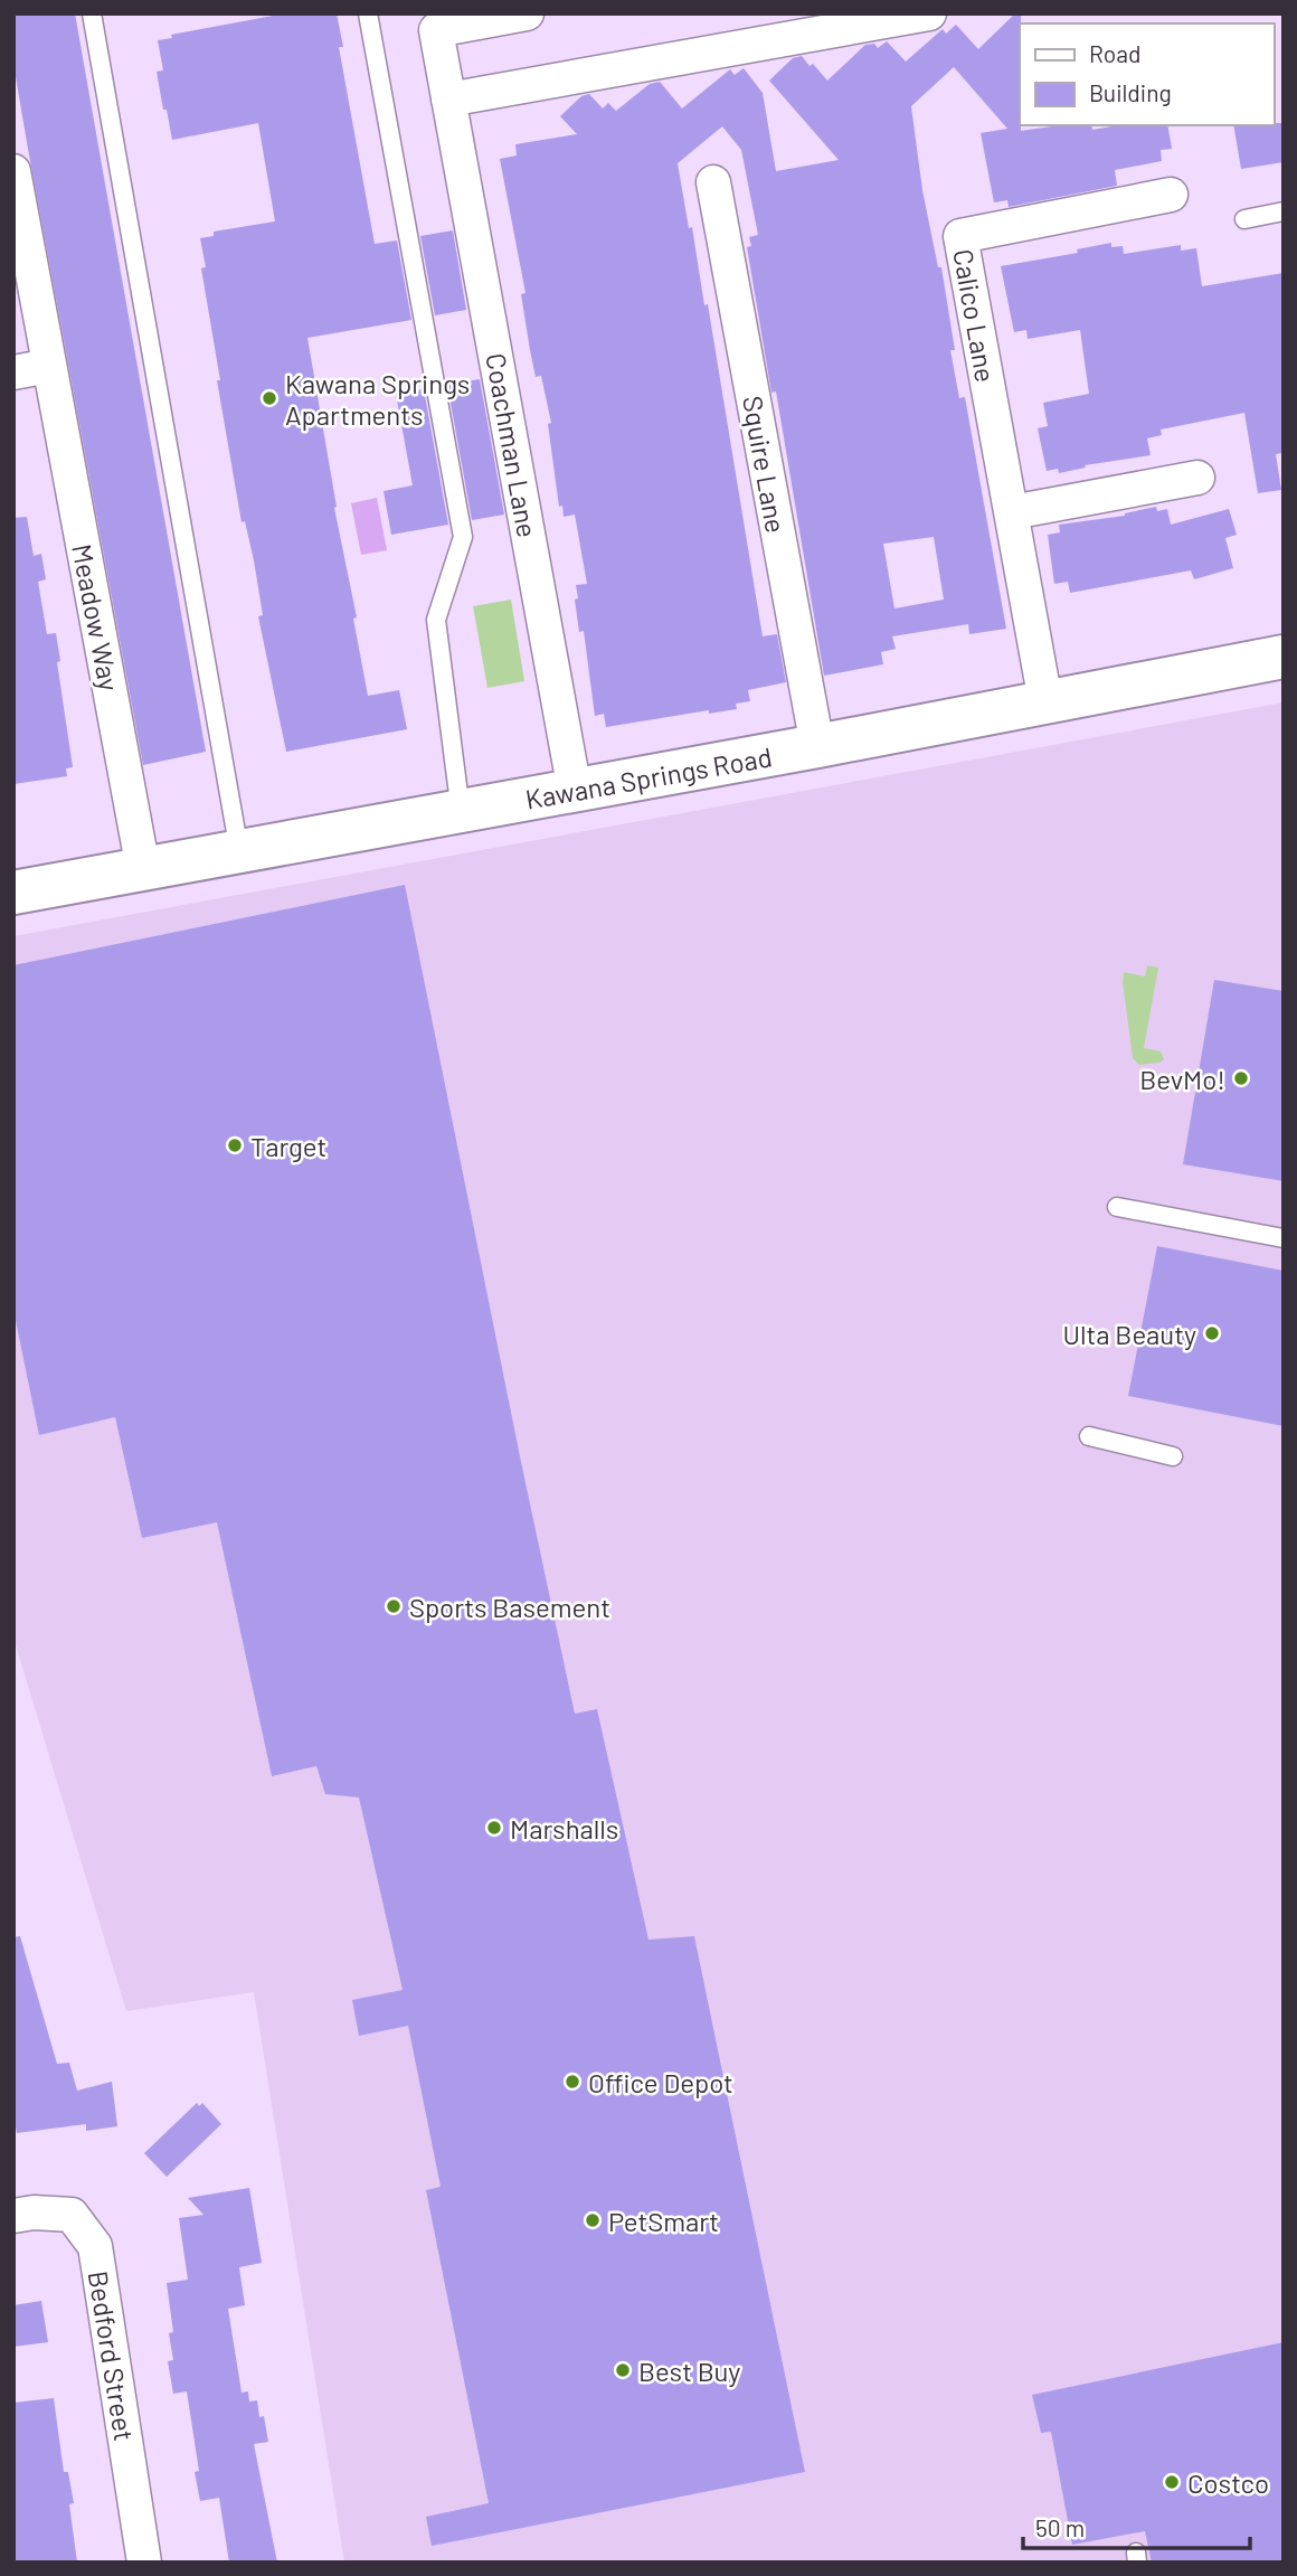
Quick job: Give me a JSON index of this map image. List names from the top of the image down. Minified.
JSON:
{"streets":{"street":["Calico Lane","Coachman Lane","Squire Lane","Meadow Way","Kawana Springs Road","Bedford Street"]},"crossings":[["Calico Lane","Kawana Springs Road"],["Coachman Lane","Kawana Springs Road"],["Squire Lane","Kawana Springs Road"],["Meadow Way","Kawana Springs Road"]],"places":["Kawana Springs Apartments","BevMo!","Target","Ulta Beauty","Sports Basement","Marshalls","Office Depot","PetSmart","Best Buy","Costco"],"legend":["Road","Building"],"scale_bar":"50 m"}
